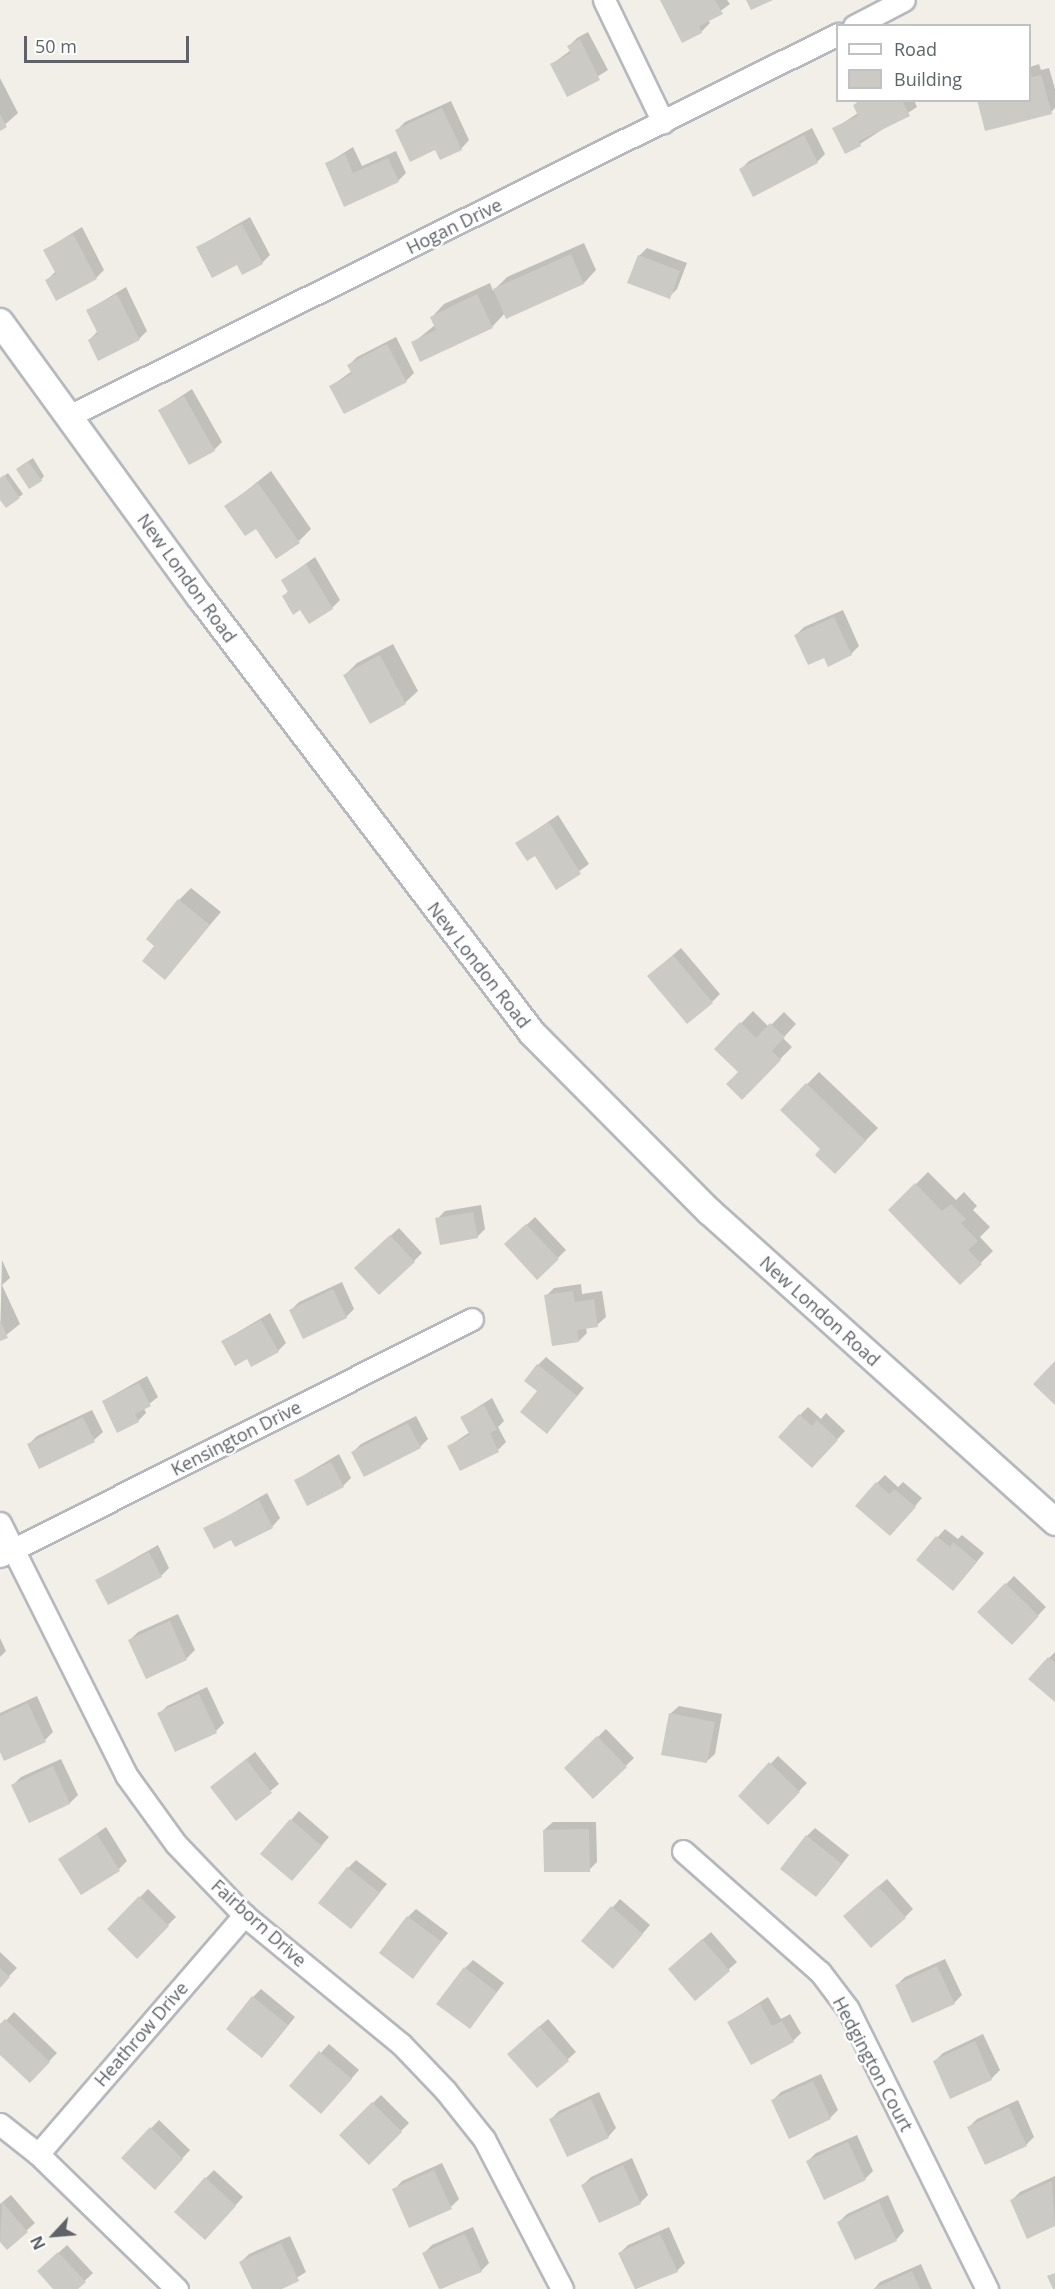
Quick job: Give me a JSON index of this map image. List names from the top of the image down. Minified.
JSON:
{"streets":{"street":["Hogan Drive","New London Road","Kensington Drive","Fairborn Drive","Heathrow Drive","Hedgington Court"]},"crossings":[["Hogan Drive","New London Road"],["Kensington Drive","Fairborn Drive"],["Fairborn Drive","Heathrow Drive"]],"legend":["Road","Building"],"scale_bar":"50 m","north":"bottom left"}
